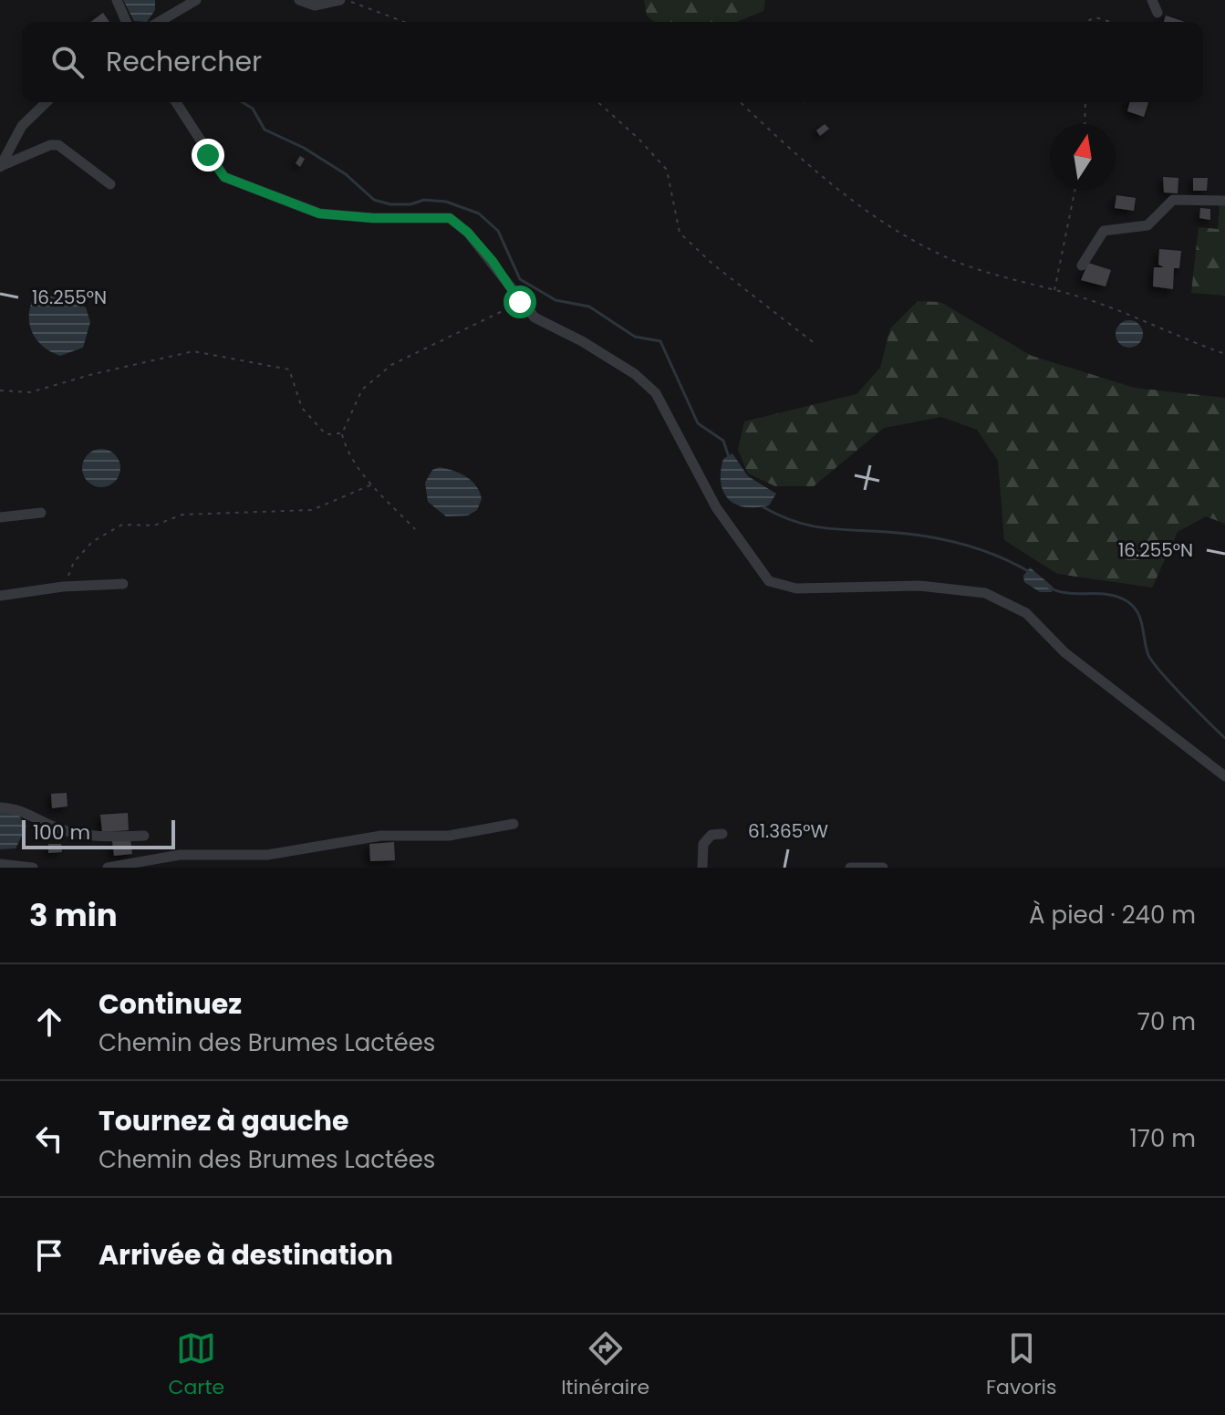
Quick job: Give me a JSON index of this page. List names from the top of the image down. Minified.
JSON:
{"scale_bar":"100 m","north":"top","page":{"search":"Rechercher","scale":"100 m","heading":["3 min","À pied · 240 m"],"list":[["Continuez","Chemin des Brumes Lactées","70 m"],["Tournez à gauche","Chemin des Brumes Lactées","170 m"],"Arrivée à destination"],"nav":["Carte","Itinéraire","Favoris"]},"coordinates":["16.255°N","61.365°W"]}
